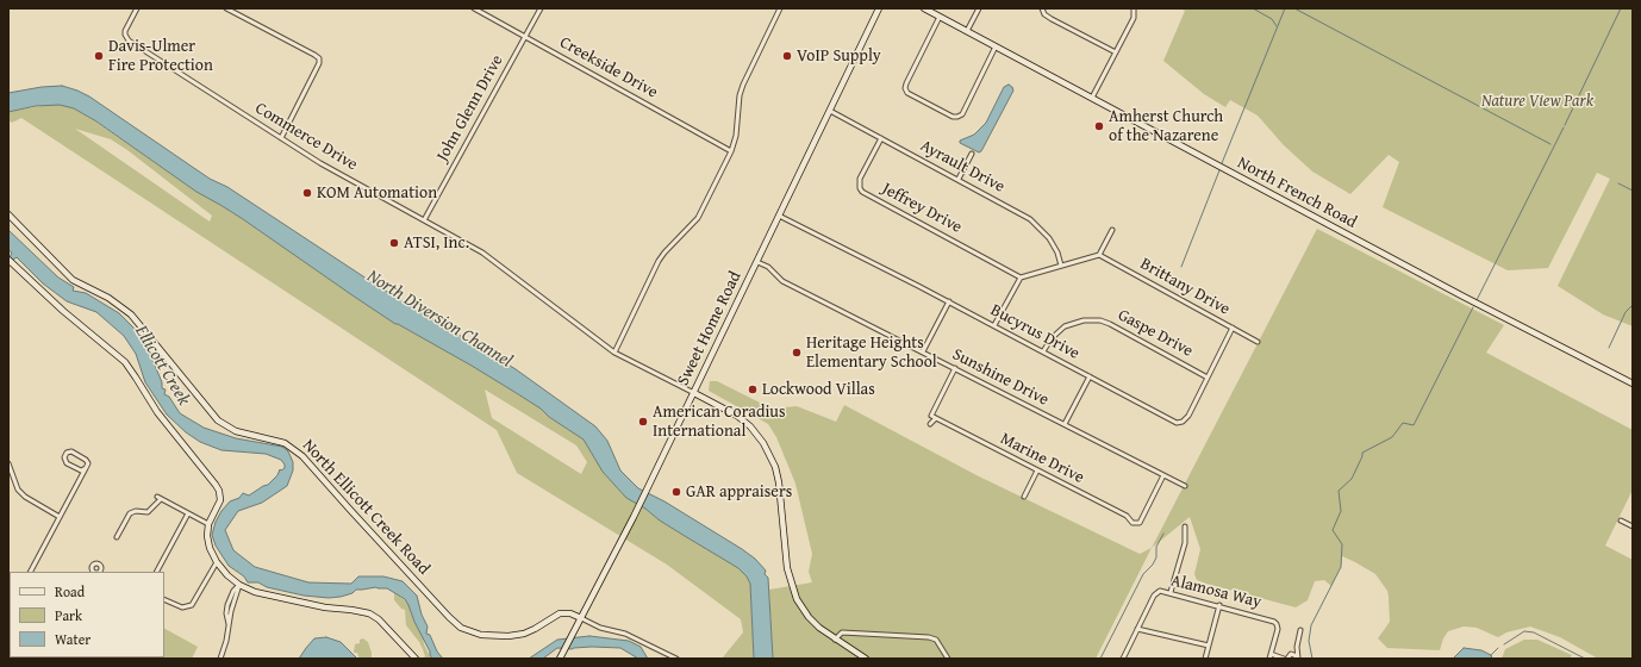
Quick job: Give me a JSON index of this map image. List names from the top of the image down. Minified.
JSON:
{"streets":{"street":["Creekside Drive","John Glenn Drive","Commerce Drive","Ayrault Drive","North French Road","Jeffrey Drive","Brittany Drive","Sweet Home Road","Bucyrus Drive","Gaspe Drive","Sunshine Drive","Marine Drive","North Ellicott Creek Road","Alamosa Way"]},"crossings":[["Creekside Drive","John Glenn Drive"],["John Glenn Drive","Commerce Drive"],["Commerce Drive","Sweet Home Road"],["Ayrault Drive","Jeffrey Drive"],["Ayrault Drive","Sweet Home Road"],["Brittany Drive","Bucyrus Drive"],["Sweet Home Road","Bucyrus Drive"],["Sweet Home Road","Sunshine Drive"],["Sweet Home Road","North Ellicott Creek Road"],["Bucyrus Drive","Gaspe Drive"],["Sunshine Drive","Marine Drive"]],"water":["North Diversion Channel","Ellicott Creek"],"parks":["Nature View Park"],"places":["Davis-Ulmer Fire Protection","VoIP Supply","Amherst Church of the Nazarene","KOM Automation","ATSI, Inc.","Heritage Heights Elementary School","Lockwood Villas","American Coradius International","GAR appraisers"],"legend":["Road","Park","Water"]}
